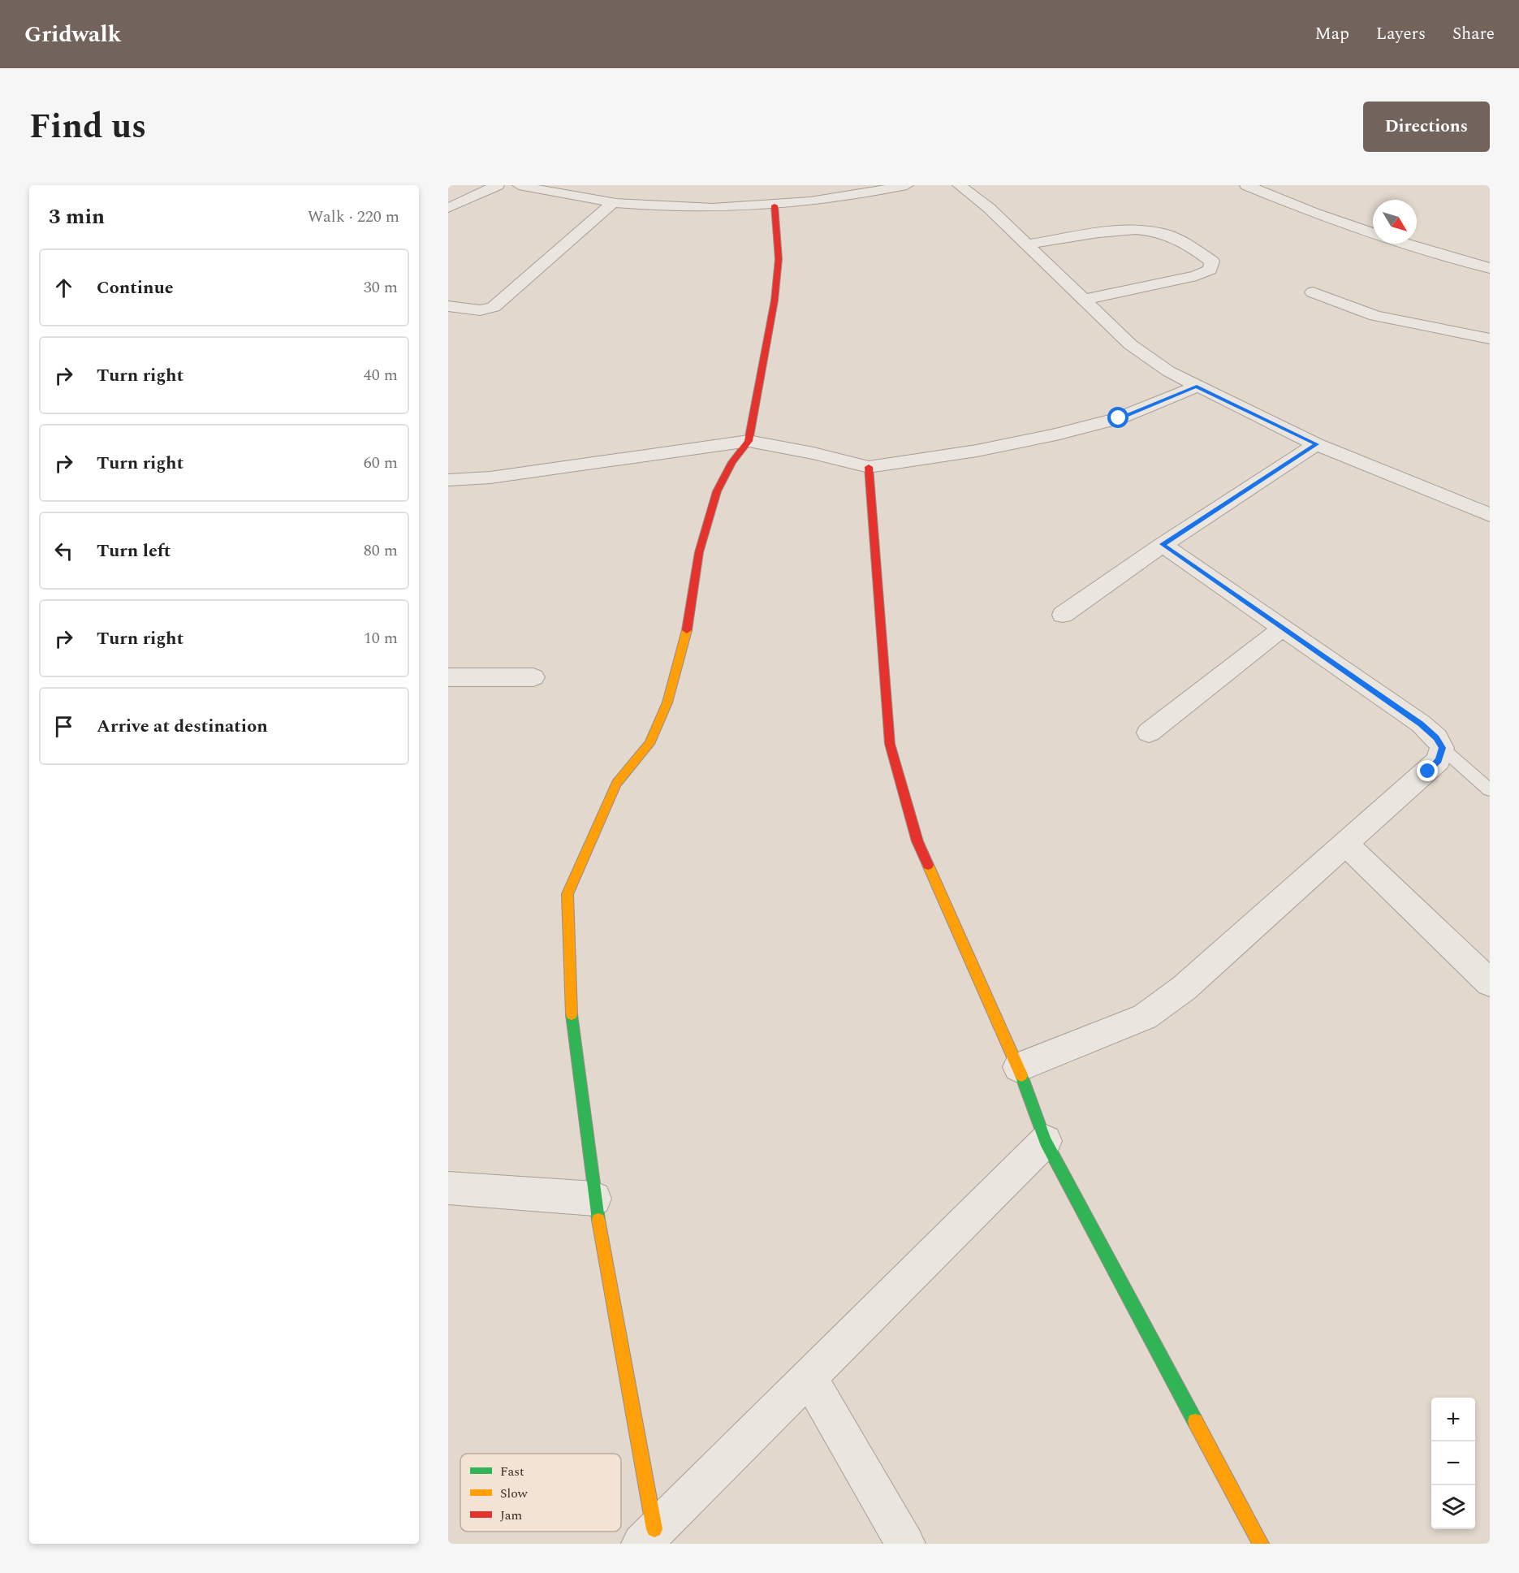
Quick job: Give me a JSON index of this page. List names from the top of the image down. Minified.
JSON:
{"legend":["Fast","Slow","Jam"],"north":"bottom right","page":{"header":"Gridwalk","nav":["Map","Layers","Share"],"title":"Find us","buttons":"Directions","heading":["3 min","Walk · 220 m"],"list":[["Continue","30 m"],["Turn right","40 m"],["Turn right","60 m"],["Turn left","80 m"],["Turn right","10 m"],"Arrive at destination"],"map_buttons":["+","−"]}}
